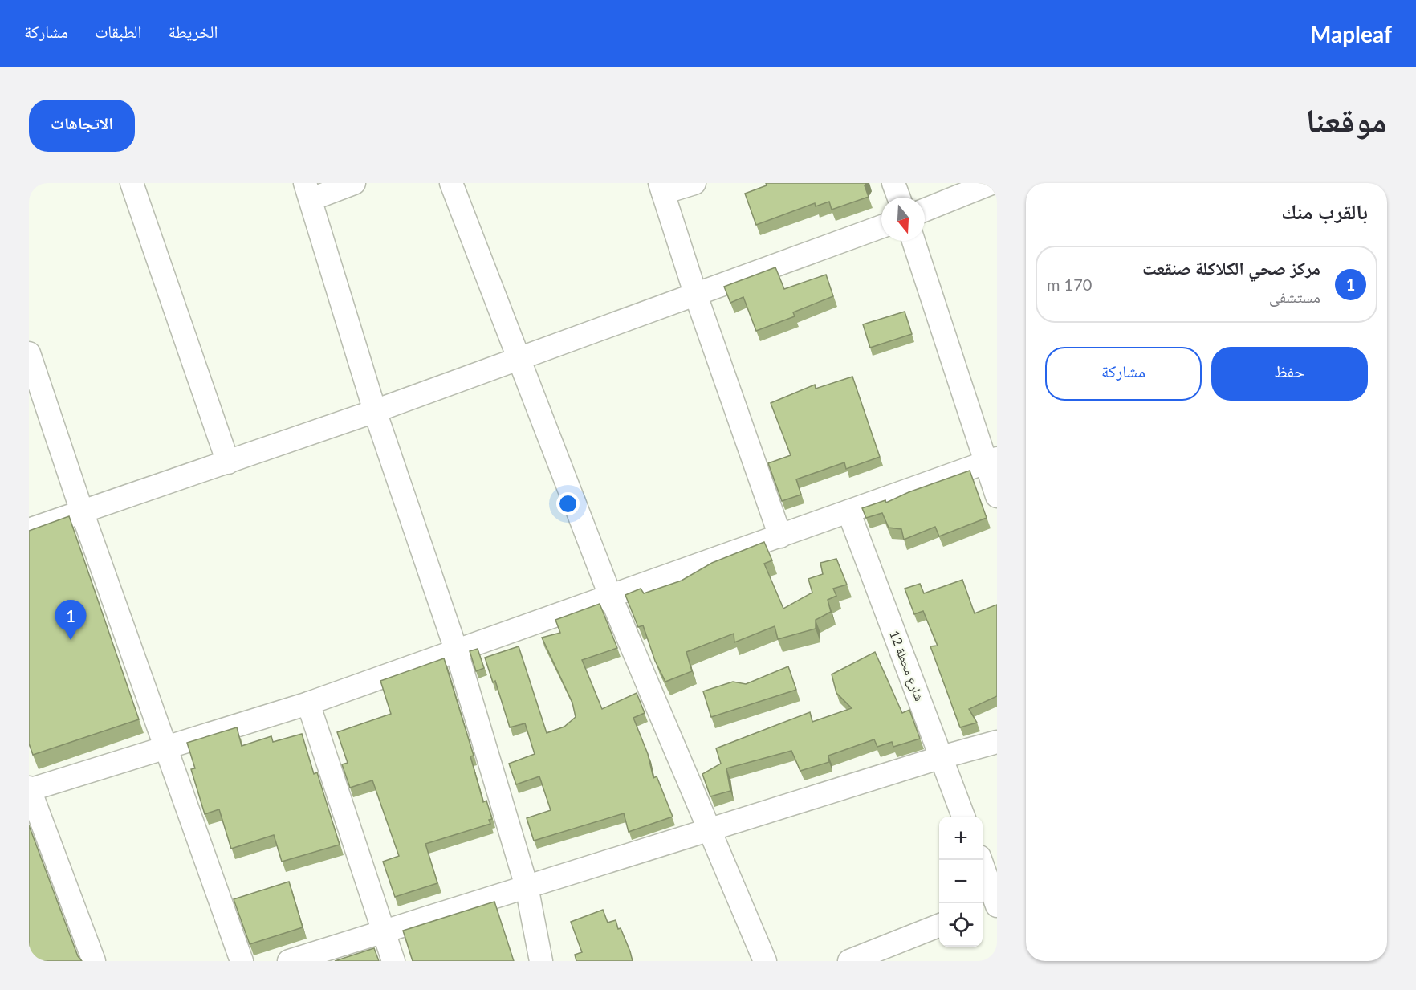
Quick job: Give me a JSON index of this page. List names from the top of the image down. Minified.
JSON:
{"streets":{"street":["شارع محطة 12"]},"north":"bottom","page":{"header":"Mapleaf","nav":["الخريطة","الطبقات","مشاركة"],"title":"موقعنا","buttons":["الاتجاهات",["حفظ","مشاركة"]],"heading":"بالقرب منك","list":[{"mark":"1","name":"مركز صحي الكلاكلة صنقعت","note":"مستشفى","value":"170 m"}],"pins":"1","map_buttons":["+","−"]}}
